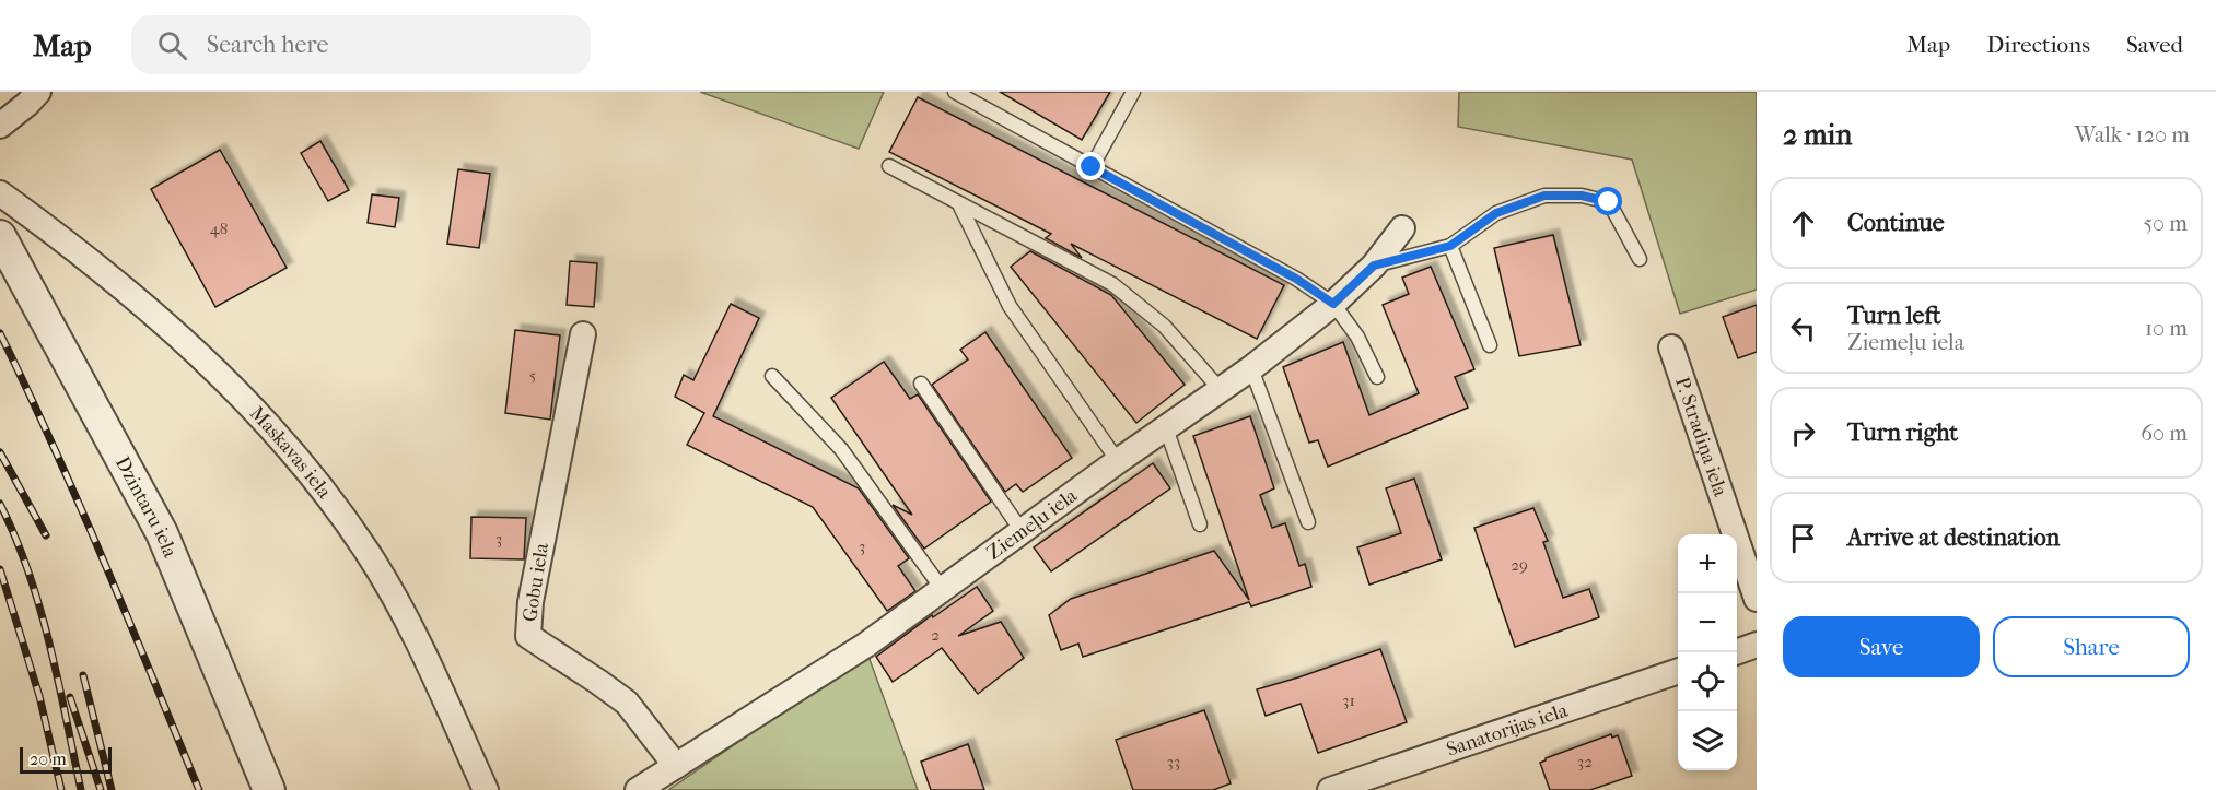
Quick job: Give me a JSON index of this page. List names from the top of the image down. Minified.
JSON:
{"streets":{"street":["P. Stradiņa iela","Maskavas iela","Dzintaru iela","Ziemeļu iela","Gobu iela","Sanatorijas iela"]},"crossings":[["Ziemeļu iela","Gobu iela"]],"house_numbers":["48","5","3","3","29","2","31","33","32"],"scale_bar":"20 m","page":{"header":"Map","search":"Search here","nav":["Map","Directions","Saved"],"heading":["2 min","Walk · 120 m"],"list":[["Continue","50 m"],["Turn left","Ziemeļu iela","10 m"],["Turn right","60 m"],"Arrive at destination"],"map_buttons":["+","−"],"buttons":["Save","Share"],"scale":"20 m"}}
